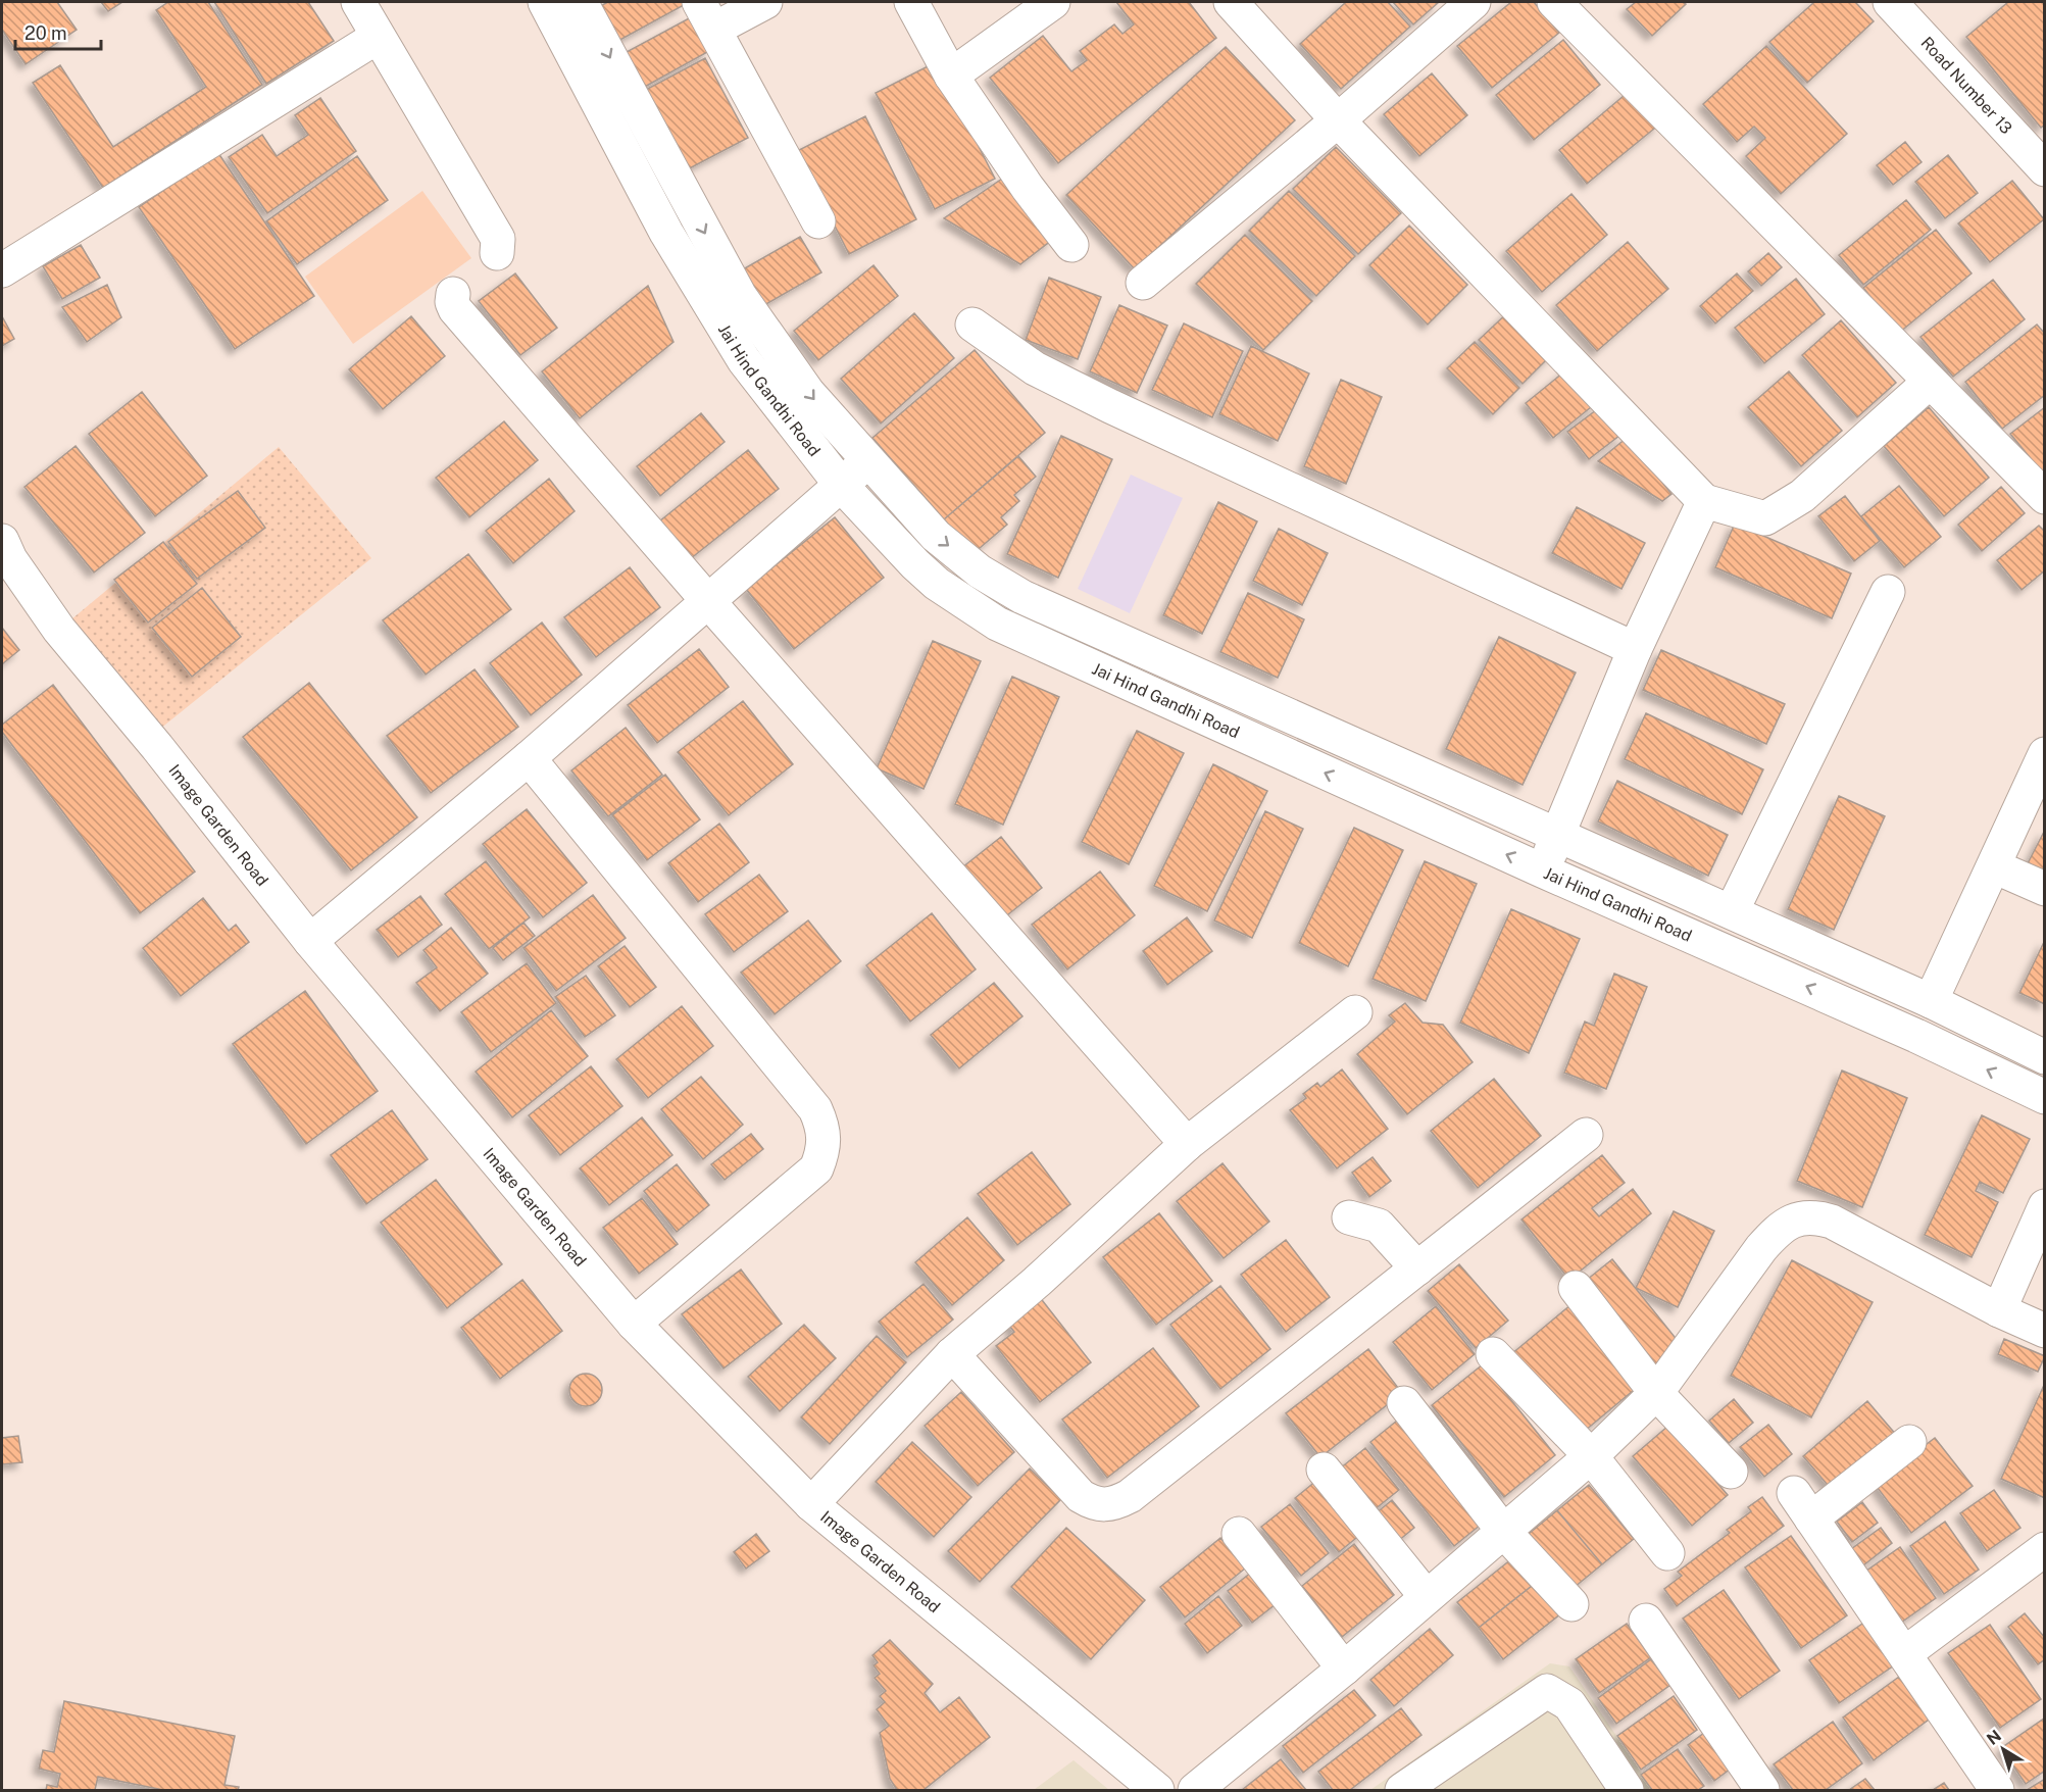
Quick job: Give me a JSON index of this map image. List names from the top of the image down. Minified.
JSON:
{"streets":{"street":["Road Number 13","Jai Hind Gandhi Road","Image Garden Road"]},"scale_bar":"20 m","north":"top left"}
